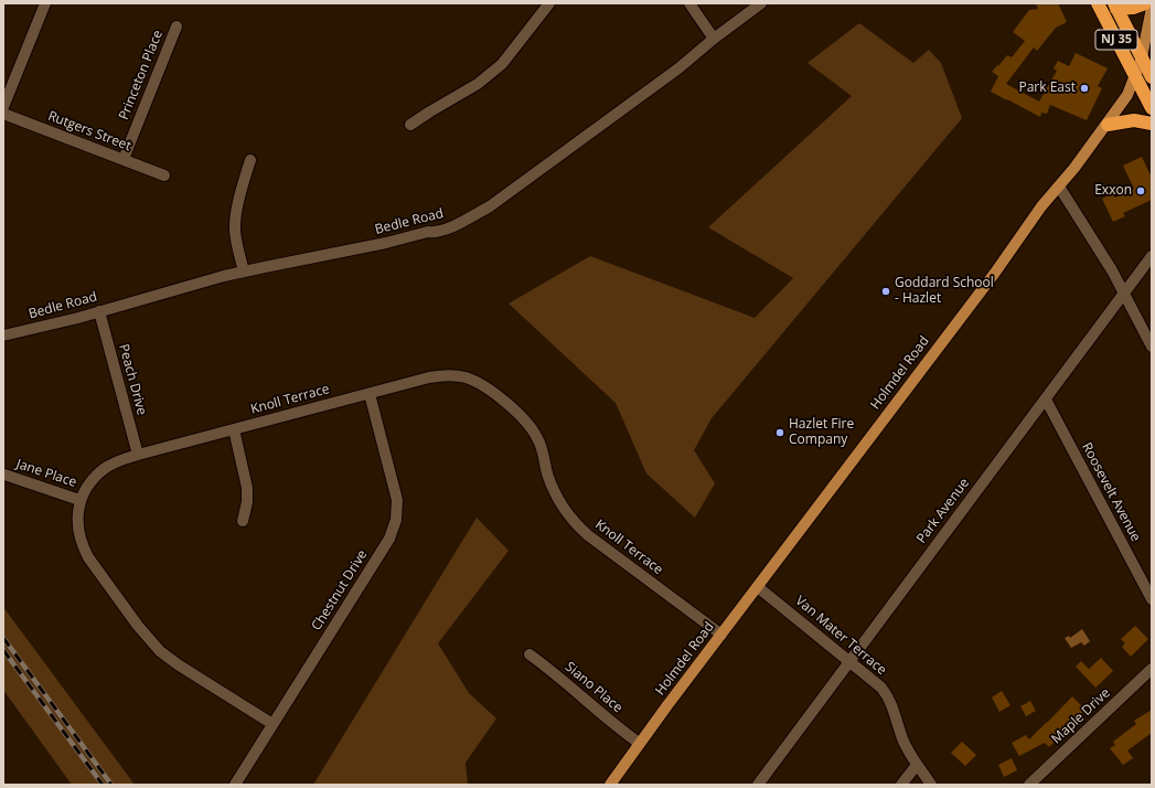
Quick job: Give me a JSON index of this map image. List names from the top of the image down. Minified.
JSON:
{"streets":{"highway":["NJ 35"],"main road":["Holmdel Road"],"street":["Princeton Place","Rutgers Street","Bedle Road","Peach Drive","Knoll Terrace","Jane Place","Roosevelt Avenue","Park Avenue","Chestnut Drive","Van Mater Terrace","Siano Place","Maple Drive"]},"crossings":[["NJ 35","Holmdel Road"],["Princeton Place","Rutgers Street"],["Bedle Road","Peach Drive"],["Holmdel Road","Knoll Terrace"],["Holmdel Road","Van Mater Terrace"],["Holmdel Road","Siano Place"],["Peach Drive","Knoll Terrace"],["Knoll Terrace","Jane Place"],["Knoll Terrace","Chestnut Drive"],["Roosevelt Avenue","Park Avenue"],["Park Avenue","Van Mater Terrace"]],"places":["Park East","Exxon","Goddard School - Hazlet","Hazlet Fire Company"]}
